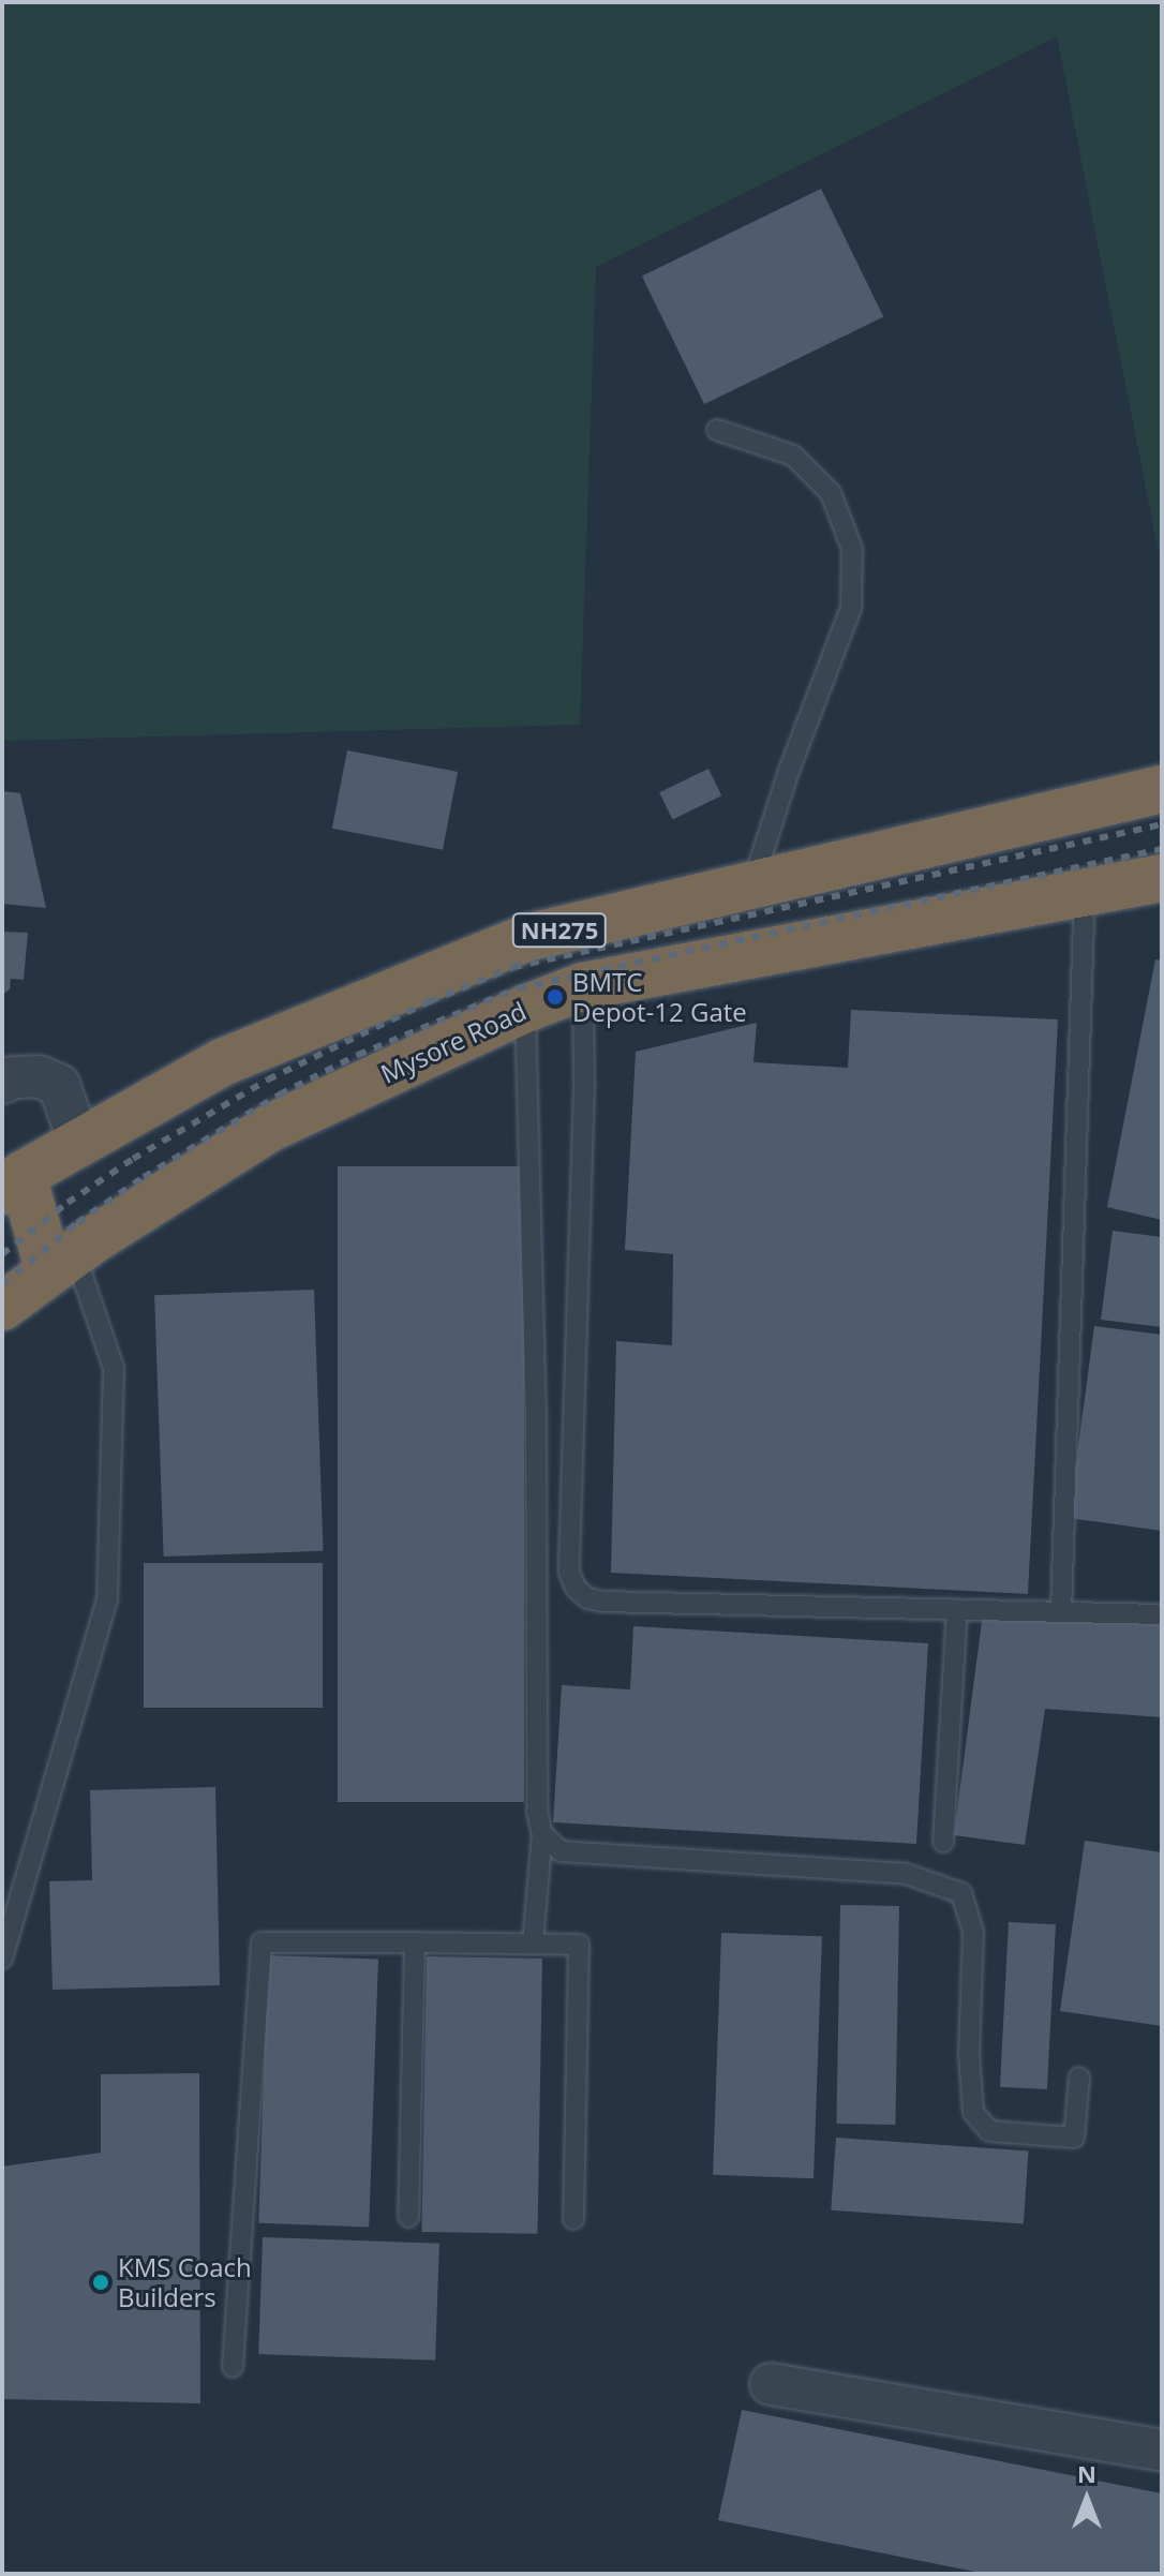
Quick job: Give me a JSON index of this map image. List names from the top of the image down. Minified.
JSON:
{"streets":{"highway":["NH275","Mysore Road"]},"places":["BMTC Depot-12 Gate","KMS Coach Builders"],"north":"top"}
